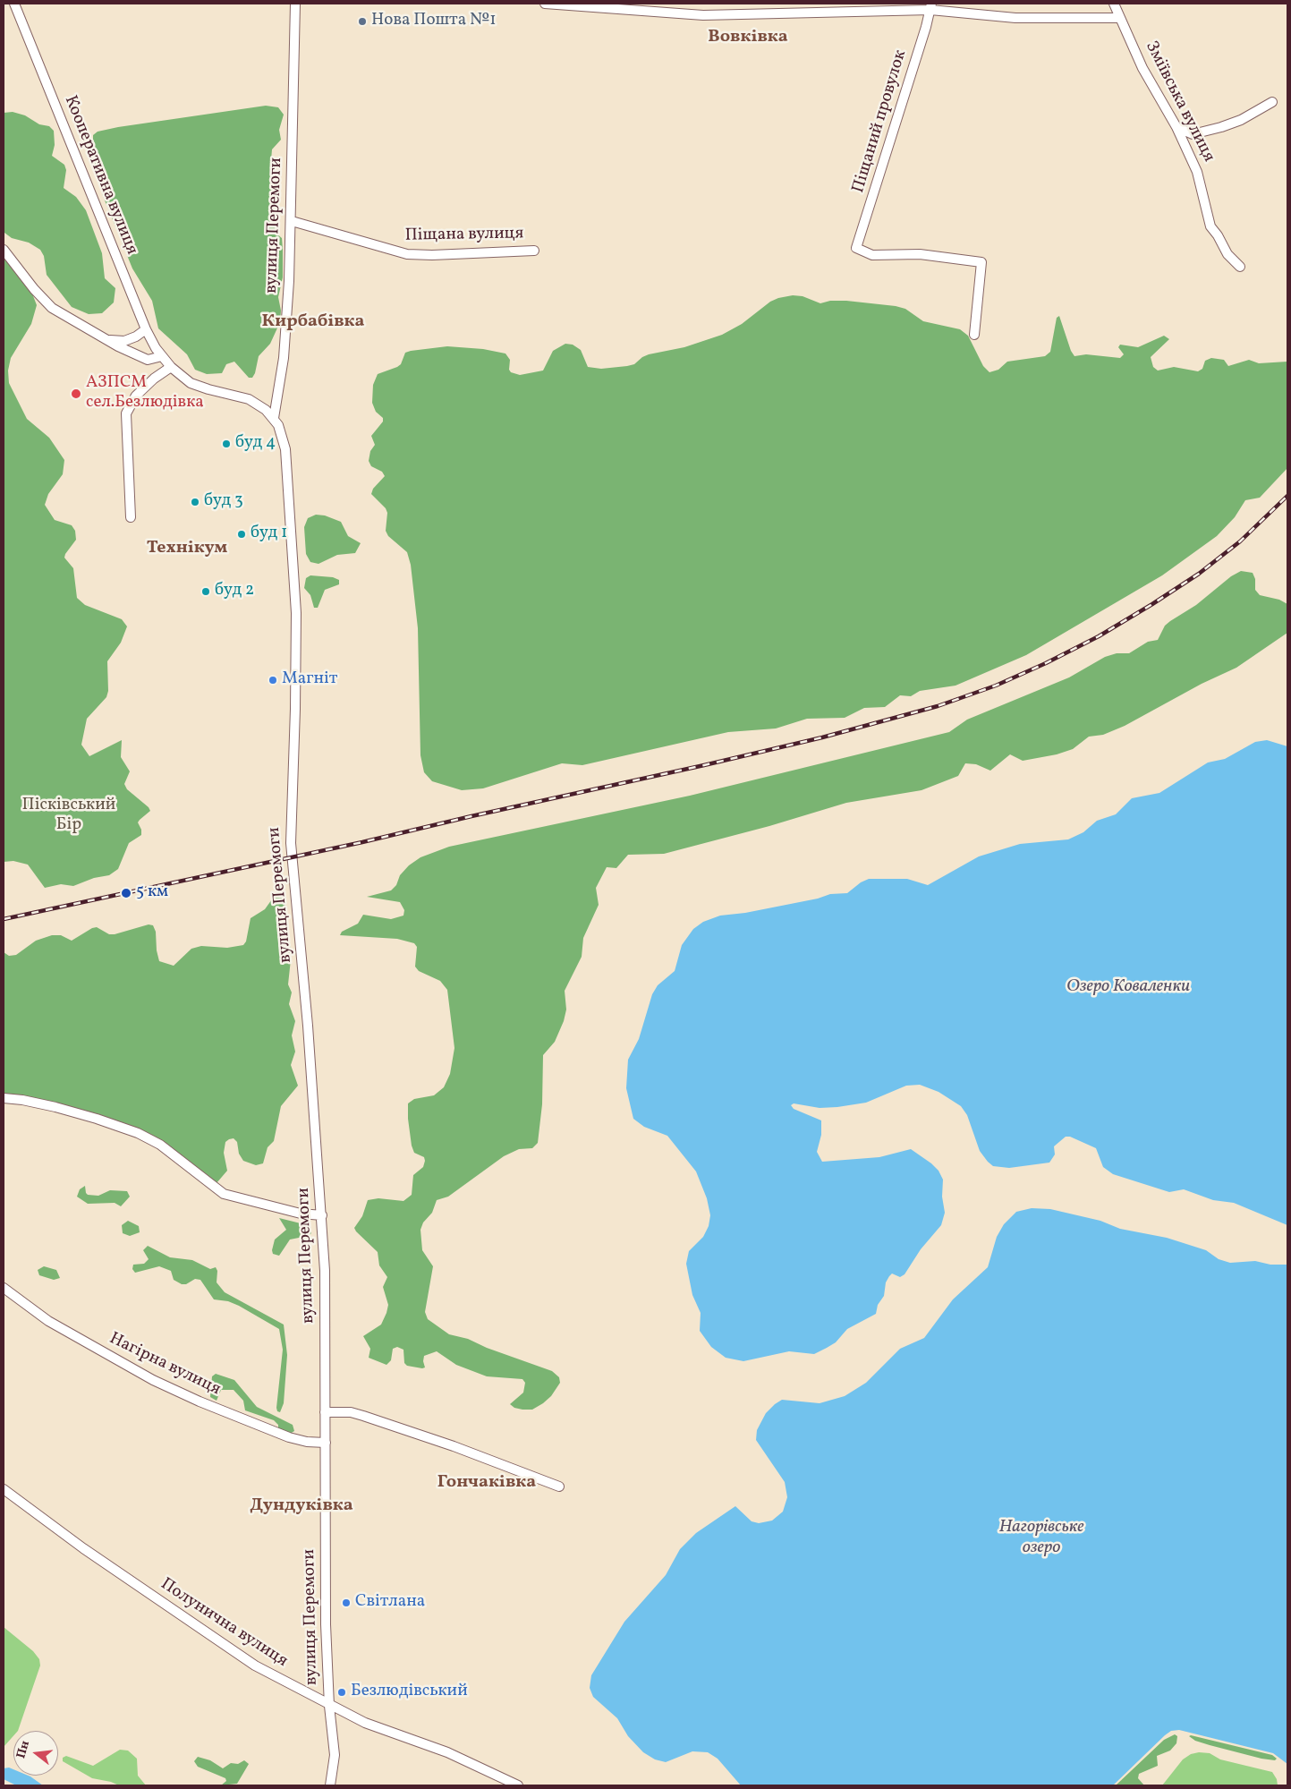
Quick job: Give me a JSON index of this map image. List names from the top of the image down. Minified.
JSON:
{"streets":{"street":["Зміївська вулиця","Піщаний провулок","Кооперативна вулиця","вулиця Перемоги","Піщана вулиця","Нагірна вулиця","Полунична вулиця"]},"crossings":[["Кооперативна вулиця","вулиця Перемоги"],["вулиця Перемоги","Піщана вулиця"],["вулиця Перемоги","Нагірна вулиця"],["вулиця Перемоги","Полунична вулиця"]],"districts":["Вовківка","Кирбабівка","Технікум","Гончаківка","Дундуківка"],"water":["Озеро Коваленки","Нагорівське озеро"],"parks":["Пісківський Бір"],"places":["Нова Пошта №1","АЗПСМ сел.Безлюдівка","буд 4","буд 3","буд 1","буд 2","Магніт","5 км","Світлана","Безлюдівський"],"north":"left"}
